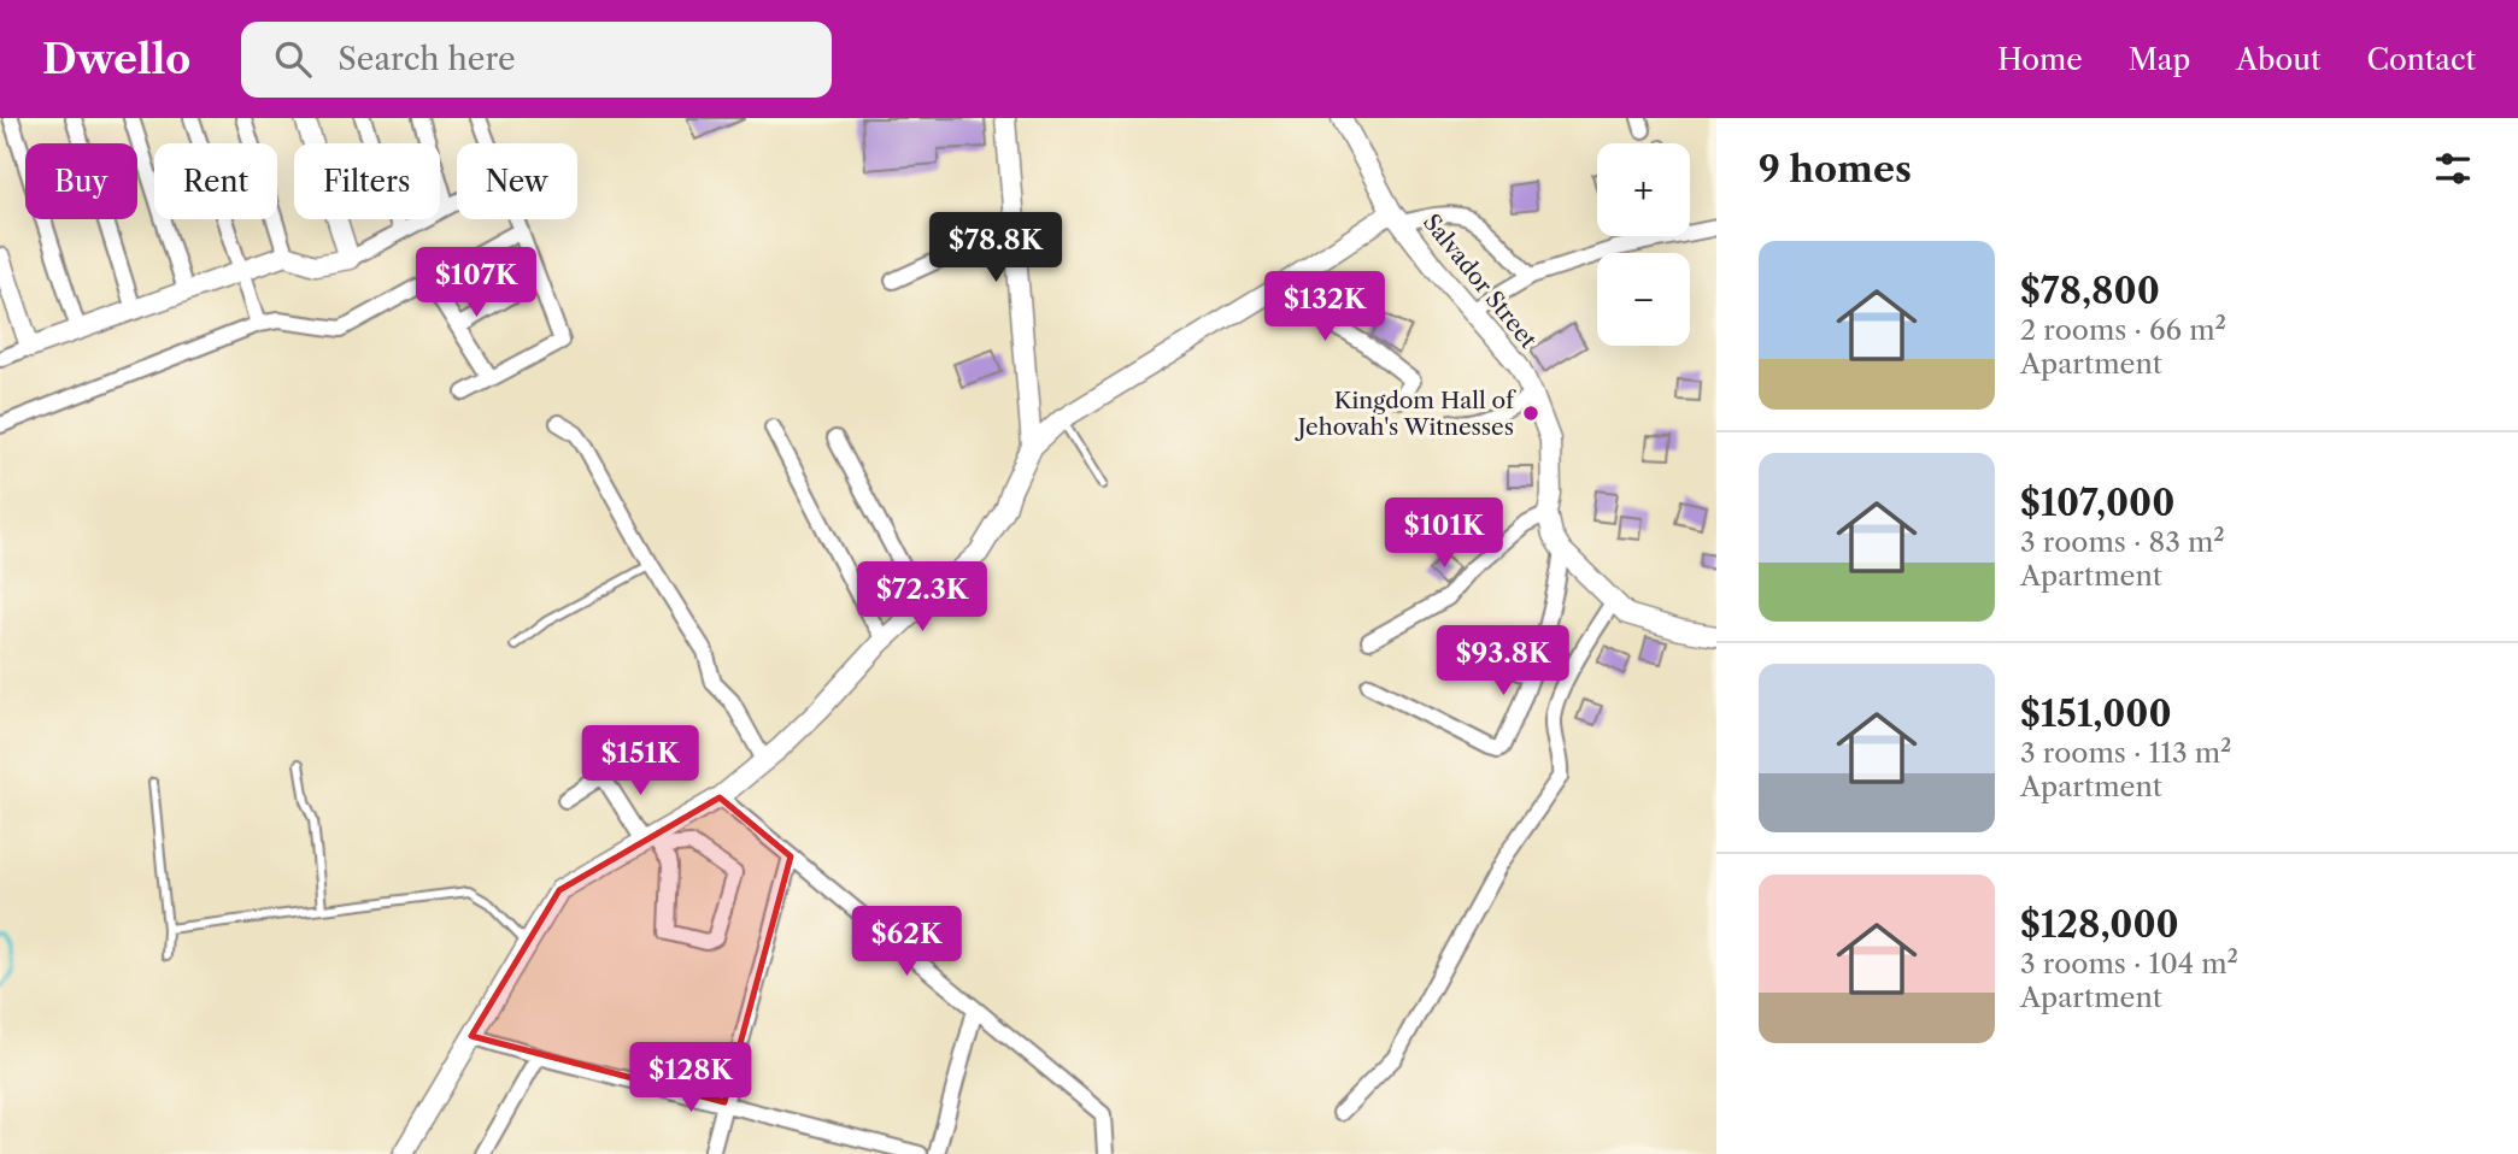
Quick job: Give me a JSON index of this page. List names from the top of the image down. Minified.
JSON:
{"streets":{"street":["Salvador Street"]},"places":["Kingdom Hall of Jehovah's Witnesses"],"page":{"header":"Dwello","search":"Search here","nav":["Home","Map","About","Contact"],"heading":"9 homes","map_buttons":["+","−"],"chip":["Buy","Rent","Filters","New"],"price":["$78.8K","$107K","$132K","$101K","$72.3K","$93.8K","$151K","$62K","$128K"],"list":[{"name":"$78,800","note":"2 rooms · 66 m² · Apartment"},{"name":"$107,000","note":"3 rooms · 83 m² · Apartment"},{"name":"$151,000","note":"3 rooms · 113 m² · Apartment"},{"name":"$128,000","note":"3 rooms · 104 m² · Apartment"}]}}
